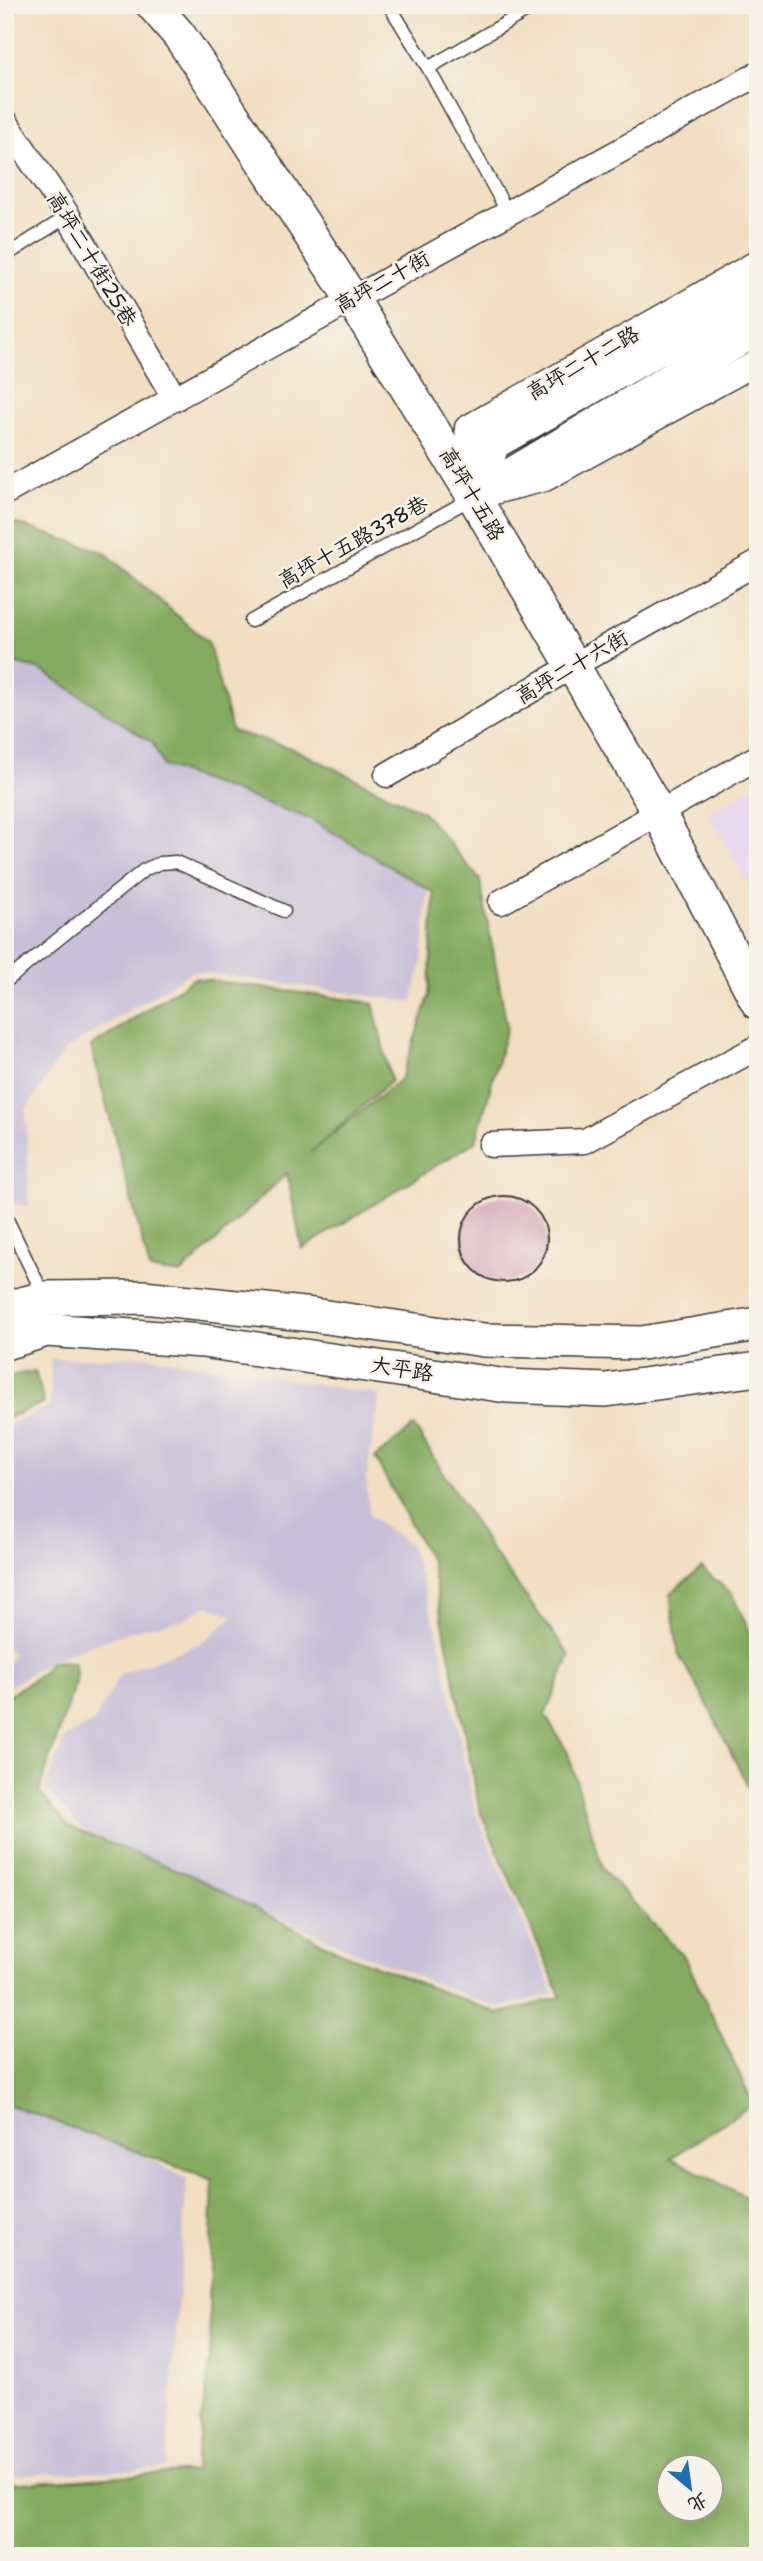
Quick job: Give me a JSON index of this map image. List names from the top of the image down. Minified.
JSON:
{"streets":{"street":["高坪二十街25巷","高坪二十街","高坪二十二路","高坪十五路","高坪二十六街","大平路"],"lane":["高坪十五路378巷"]},"crossings":[["高坪二十街25巷","高坪二十街"],["高坪二十街","高坪十五路"],["高坪二十二路","高坪十五路"],["高坪二十二路","高坪十五路378巷"],["高坪十五路","高坪十五路378巷"],["高坪十五路","高坪二十六街"]],"north":"bottom right"}
